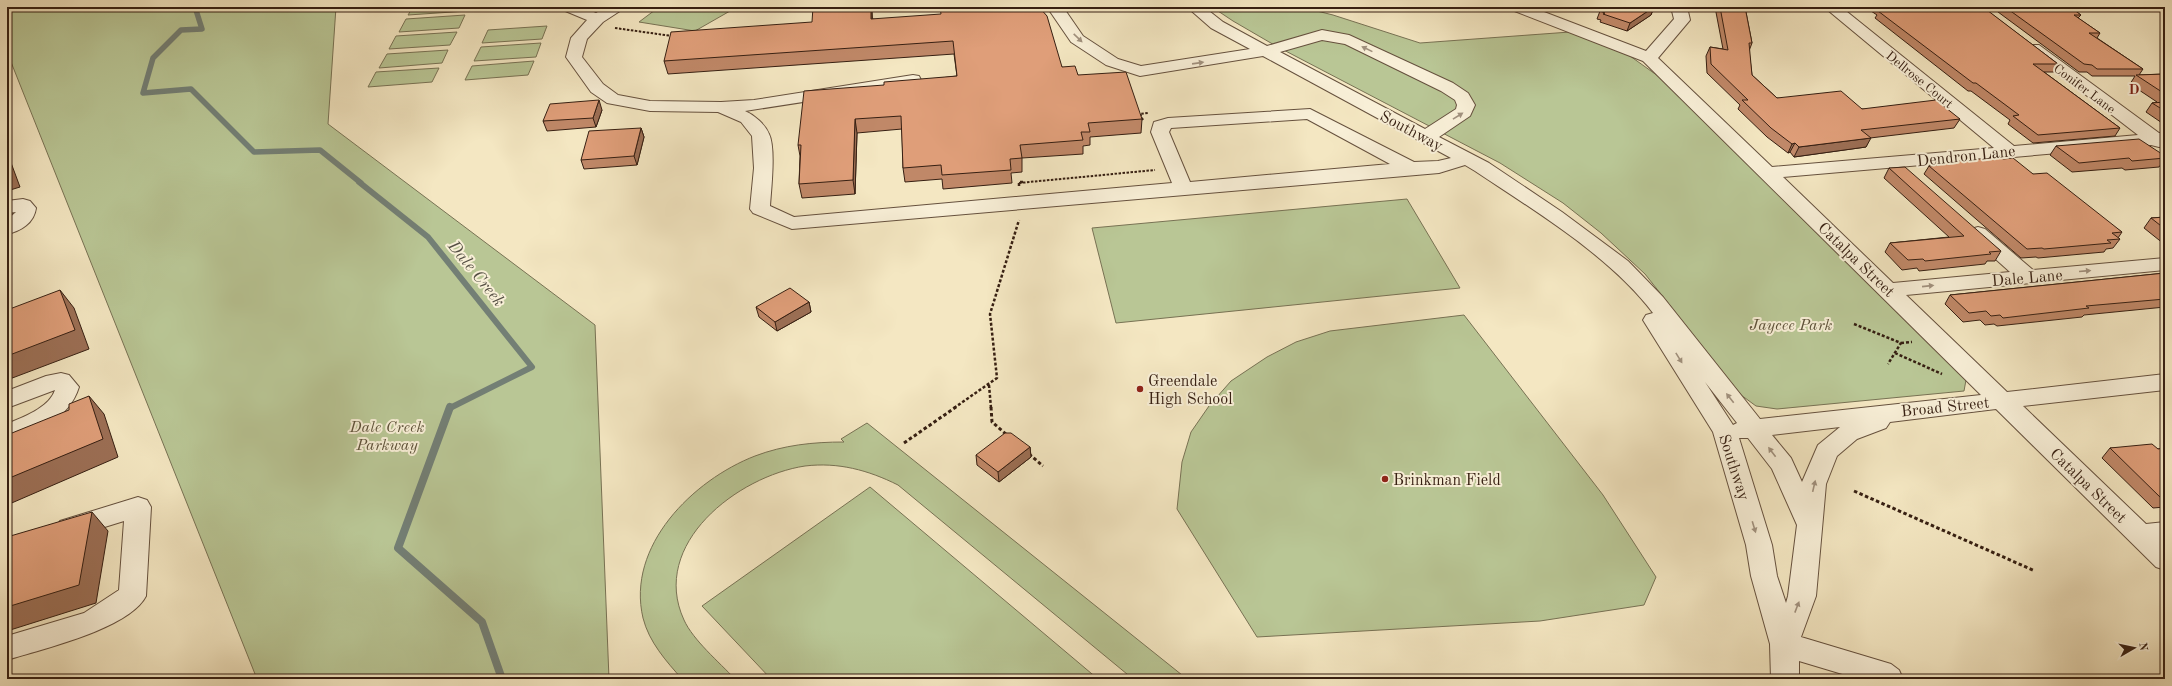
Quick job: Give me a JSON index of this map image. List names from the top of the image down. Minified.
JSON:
{"streets":{"street":["Dellrose Court","Conifer Lane","Southway","Dendron Lane","Catalpa Street","Dale Lane","Broad Street"]},"crossings":[["Dellrose Court","Dendron Lane"],["Conifer Lane","Dendron Lane"],["Southway","Broad Street"],["Dendron Lane","Catalpa Street"],["Catalpa Street","Dale Lane"],["Catalpa Street","Broad Street"]],"one_way":["Dale Lane"],"districts":["D"],"water":["Dale Creek"],"parks":["Jaycee Park","Dale Creek Parkway"],"places":["Greendale High School","Brinkman Field"],"north":"right"}
